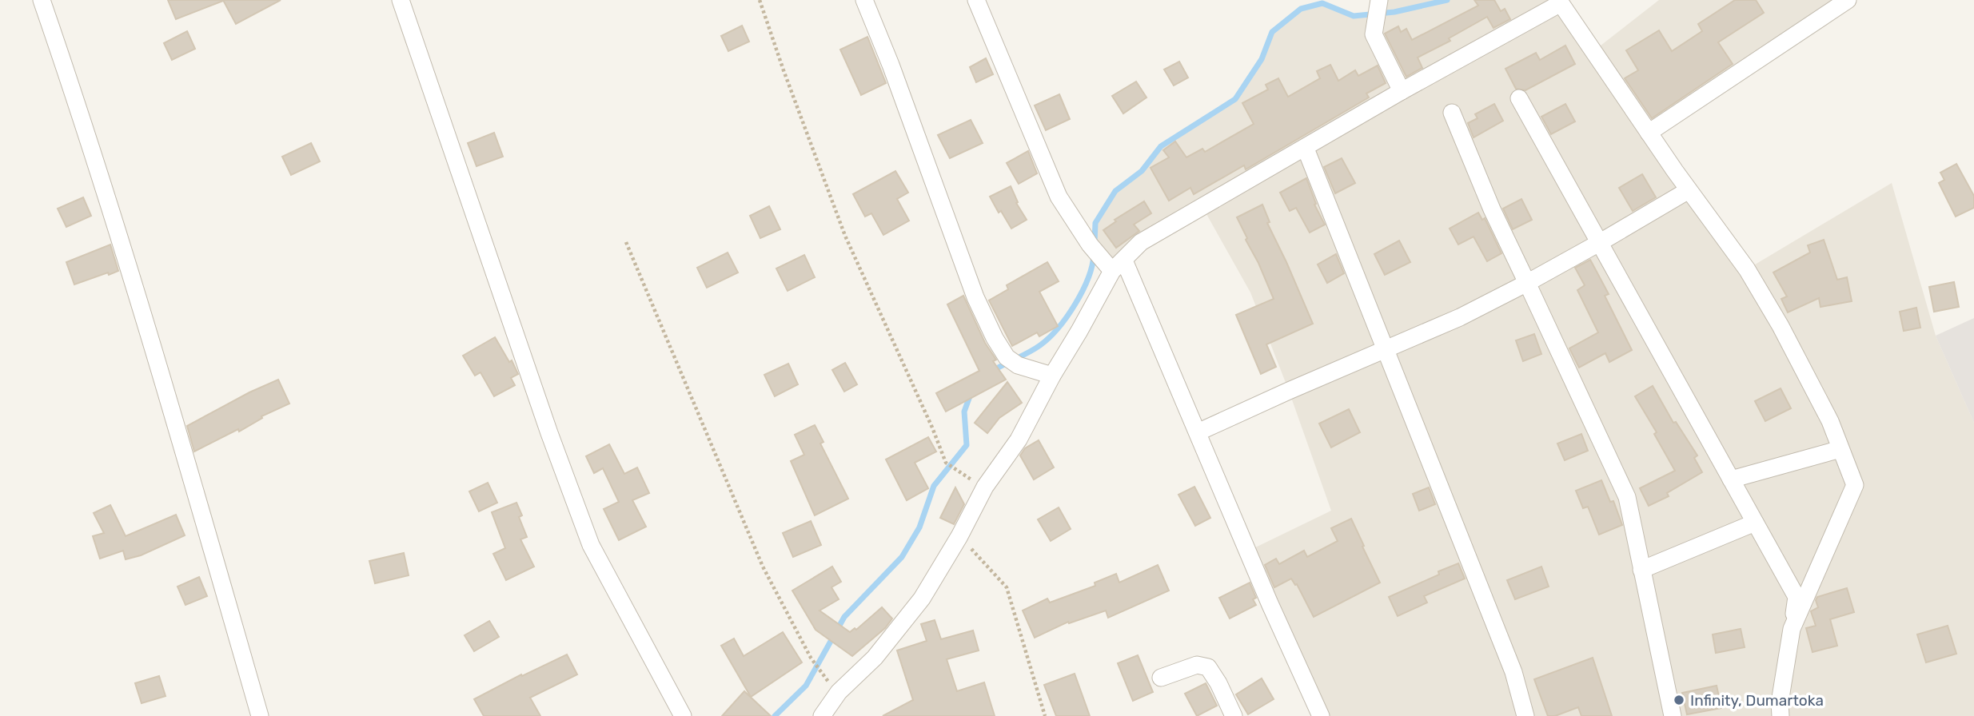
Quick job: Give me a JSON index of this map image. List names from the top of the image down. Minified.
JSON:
{"places":["Infinity, Dumartoka"]}
